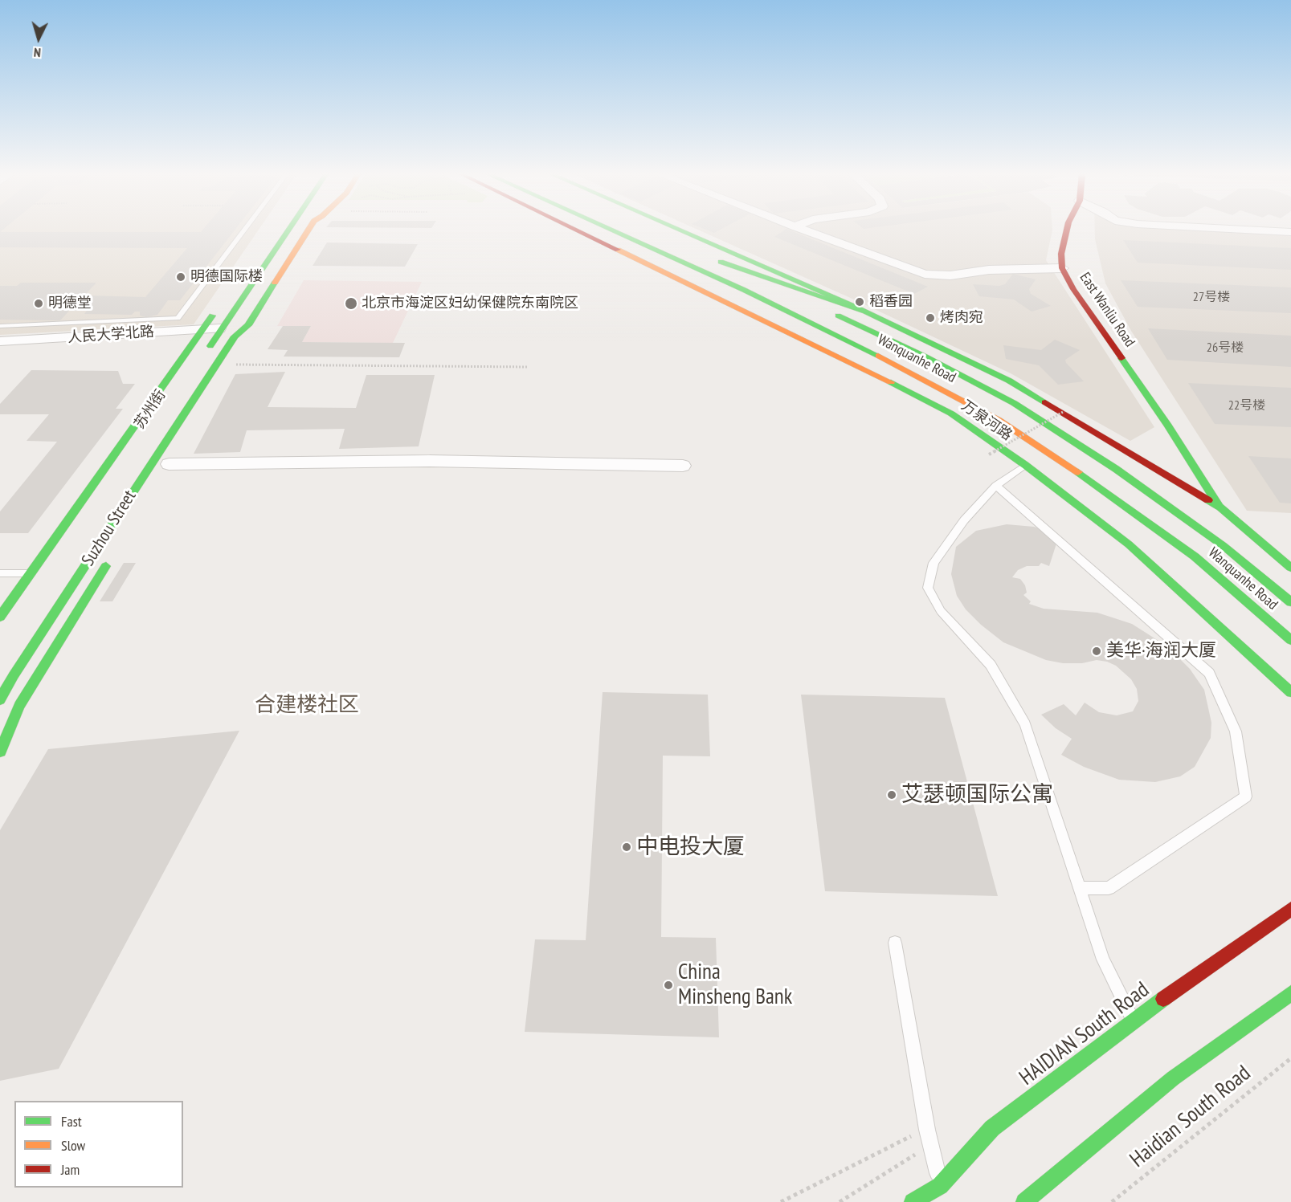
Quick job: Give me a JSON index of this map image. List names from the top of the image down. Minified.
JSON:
{"streets":{"main road":["East Wanliu Road","Wanquanhe Road","苏州街","万泉河路","Suzhou Street","HAIDIAN South Road"],"street":["人民大学北路"],"path":["Haidian South Road"]},"crossings":[["人民大学北路","苏州街"]],"districts":["合建楼社区"],"places":["明德国际楼","稻香园","明德堂","北京市海淀区妇幼保健院东南院区","烤肉宛","美华·海润大厦","艾瑟顿国际公寓","中电投大厦","China Minsheng Bank"],"house_numbers":["27号楼","26号楼","22号楼"],"legend":["Fast","Slow","Jam"],"north":"bottom"}
